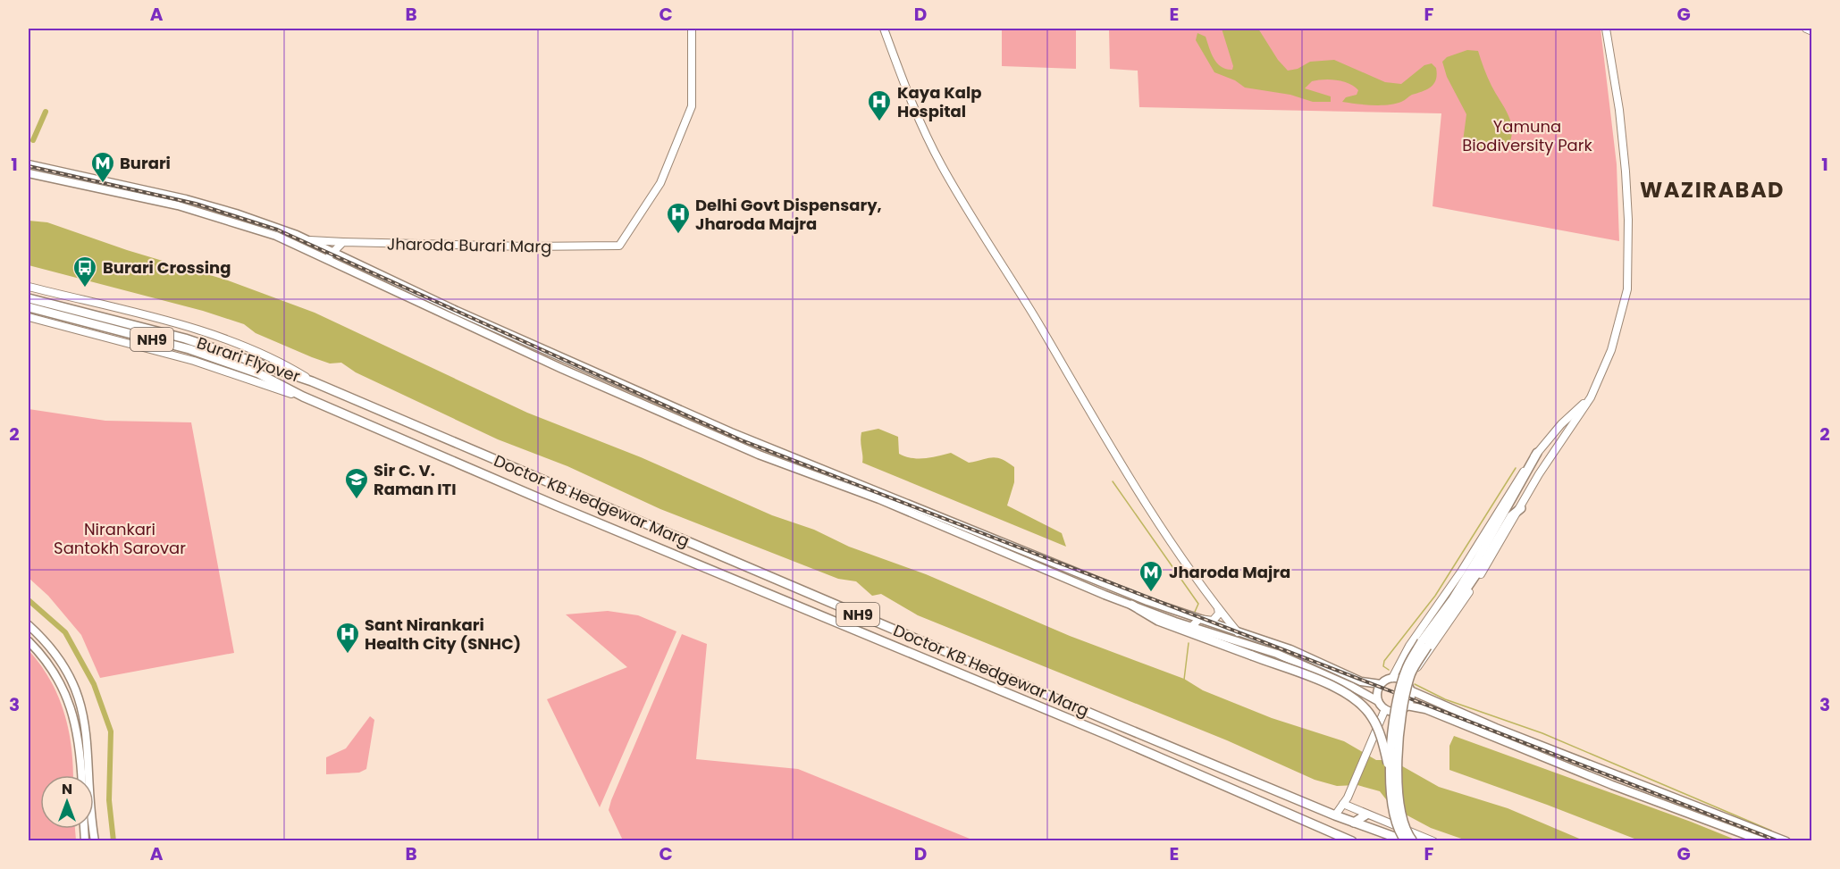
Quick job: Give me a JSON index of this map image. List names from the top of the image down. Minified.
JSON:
{"streets":{"highway":["NH9","Burari Flyover","Doctor KB Hedgewar Marg"],"street":["Jharoda Burari Marg"]},"crossings":[["Burari Flyover","Doctor KB Hedgewar Marg"]],"districts":["WAZIRABAD"],"parks":["Yamuna Biodiversity Park","Nirankari Santokh Sarovar"],"places":{"hospital":["Kaya Kalp Hospital","Delhi Govt Dispensary, Jharoda Majra","Sant Nirankari Health City (SNHC)"],"metro station":["Burari","Jharoda Majra"],"bus stop":["Burari Crossing"],"school or university":["Sir C. V. Raman ITI"]},"north":"top","grid":{"columns":["A","B","C","D","E","F","G"],"rows":["1","2","3"]}}
